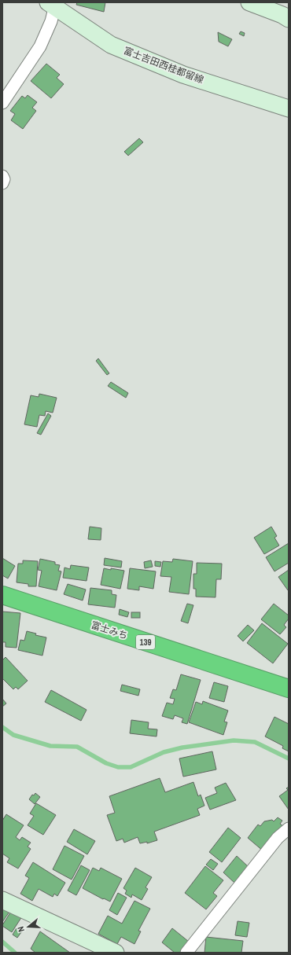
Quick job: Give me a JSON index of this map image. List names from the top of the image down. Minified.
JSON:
{"streets":{"highway":["富士みち","139"],"main road":["富士吉田西桂都留線"]},"north":"left"}
